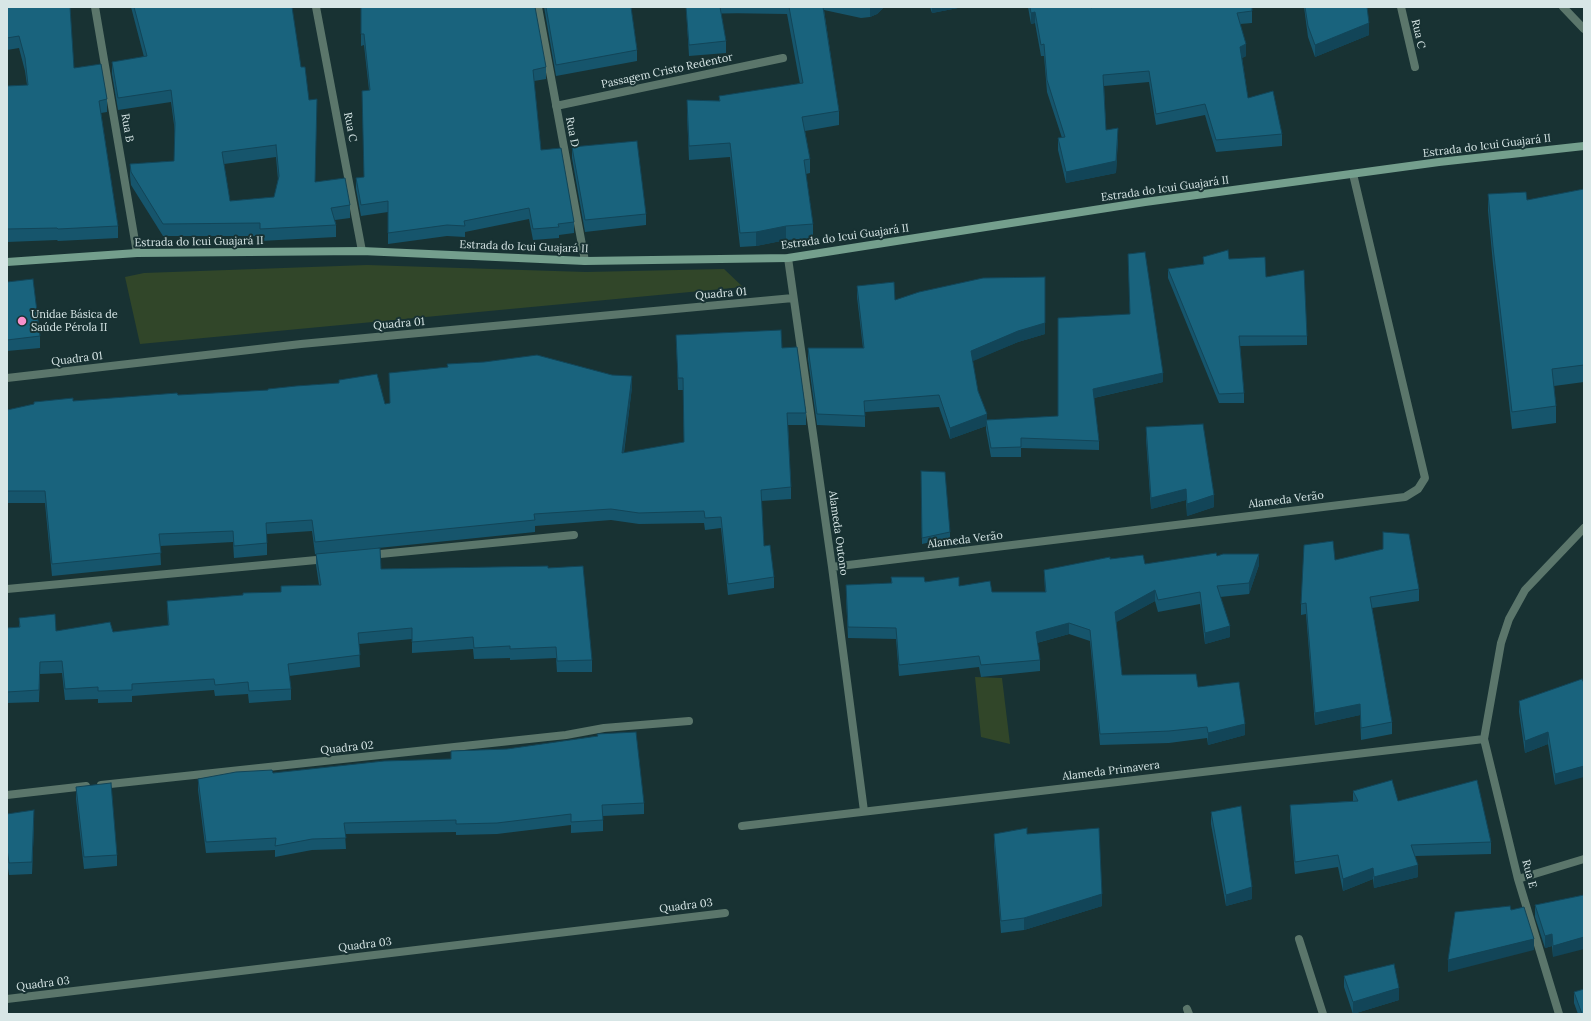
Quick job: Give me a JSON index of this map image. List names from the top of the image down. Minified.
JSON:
{"streets":{"main road":["Estrada do Icui Guajará II"],"street":["Rua C","Passagem Cristo Redentor","Rua B","Rua D","Quadra 01","Alameda Verão","Alameda Outono","Quadra 02","Alameda Primavera","Rua E","Quadra 03"]},"crossings":[["Rua C","Estrada do Icui Guajará II"],["Passagem Cristo Redentor","Rua D"],["Rua B","Estrada do Icui Guajará II"],["Rua D","Estrada do Icui Guajará II"],["Estrada do Icui Guajará II","Alameda Verão"],["Estrada do Icui Guajará II","Alameda Outono"],["Quadra 01","Alameda Outono"],["Alameda Verão","Alameda Outono"],["Alameda Outono","Alameda Primavera"],["Alameda Primavera","Rua E"]],"places":["Unidae Básica de Saúde Pérola II"]}
